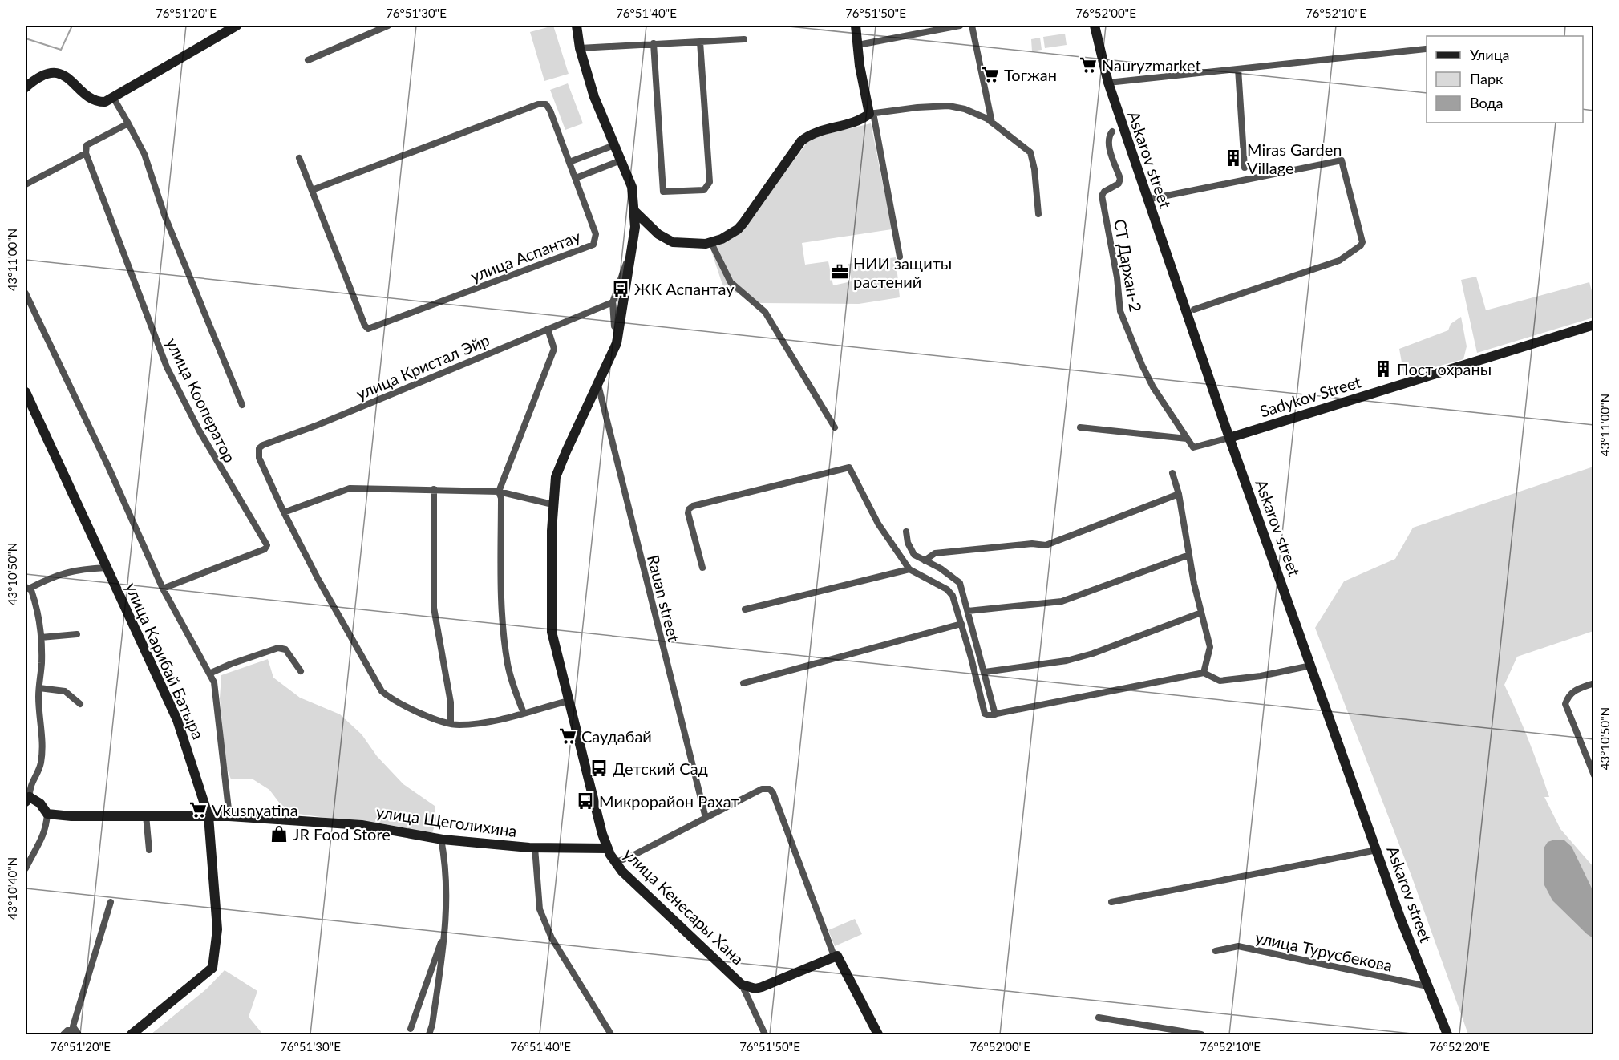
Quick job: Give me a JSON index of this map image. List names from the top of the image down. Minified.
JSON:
{"streets":{"street":["Askarov street","улица Аспантау","СТ Дархан-2","улица Кристал Эйр","Sadykov Street","улица Кооператор","Rauan street","улица Карибай Батыра","улица Щеголихина","улица Кенесары Хана","улица Турусбекова"]},"crossings":[["Askarov street","Sadykov Street"],["Askarov street","улица Турусбекова"],["улица Кристал Эйр","улица Кенесары Хана"],["Rauan street","улица Кенесары Хана"],["улица Карибай Батыра","улица Щеголихина"],["улица Щеголихина","улица Кенесары Хана"]],"places":{"supermarket":["Nauryzmarket","Тогжан","Саудабай","Vkusnyatina"],"building":["Miras Garden Village","Пост охраны"],"office":["НИИ защиты растений"],"bus stop":["ЖК Аспантау","Детский Сад","Микрорайон Рахат"],"shop":["JR Food Store"]},"legend":["Улица","Парк","Вода"],"coordinates":["76°51'20\"E","76°51'30\"E","76°51'40\"E","76°51'50\"E","76°52'00\"E","76°52'10\"E","43°11'00\"N","43°10'50\"N","43°10'40\"N","76°52'20\"E"]}
